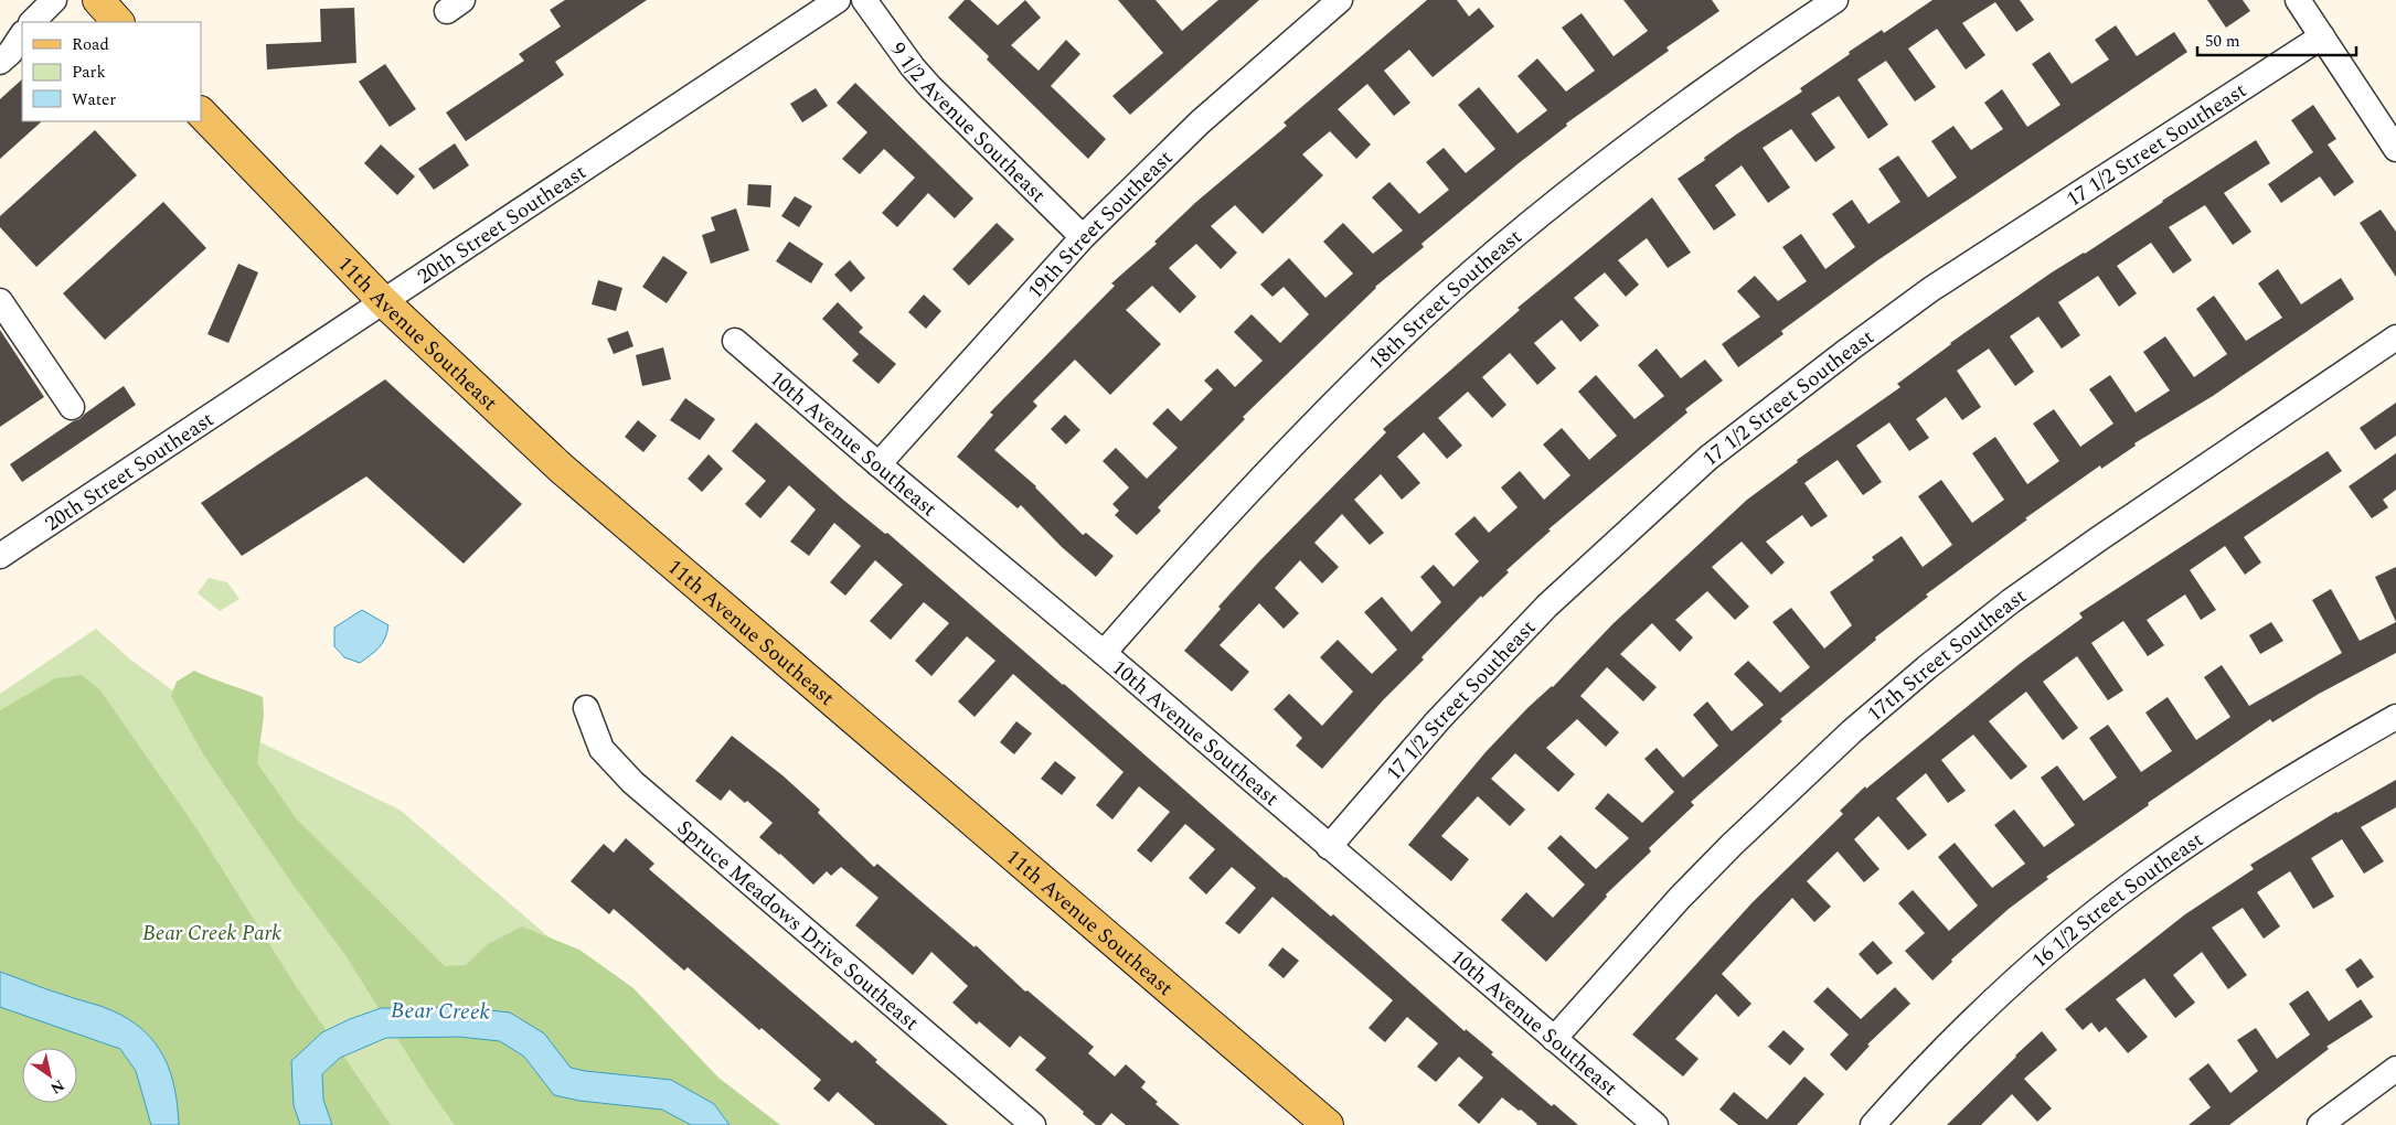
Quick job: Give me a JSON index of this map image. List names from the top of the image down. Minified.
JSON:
{"streets":{"main road":["11th Avenue Southeast"],"street":["9 1/2 Avenue Southeast","17 1/2 Street Southeast","20th Street Southeast","19th Street Southeast","18th Street Southeast","10th Avenue Southeast","17th Street Southeast","16 1/2 Street Southeast","Spruce Meadows Drive Southeast"]},"crossings":[["9 1/2 Avenue Southeast","19th Street Southeast"],["17 1/2 Street Southeast","10th Avenue Southeast"],["20th Street Southeast","11th Avenue Southeast"],["19th Street Southeast","10th Avenue Southeast"],["18th Street Southeast","10th Avenue Southeast"],["10th Avenue Southeast","17th Street Southeast"]],"water":["Bear Creek"],"parks":["Bear Creek Park"],"legend":["Road","Park","Water"],"scale_bar":"50 m","north":"bottom right"}
